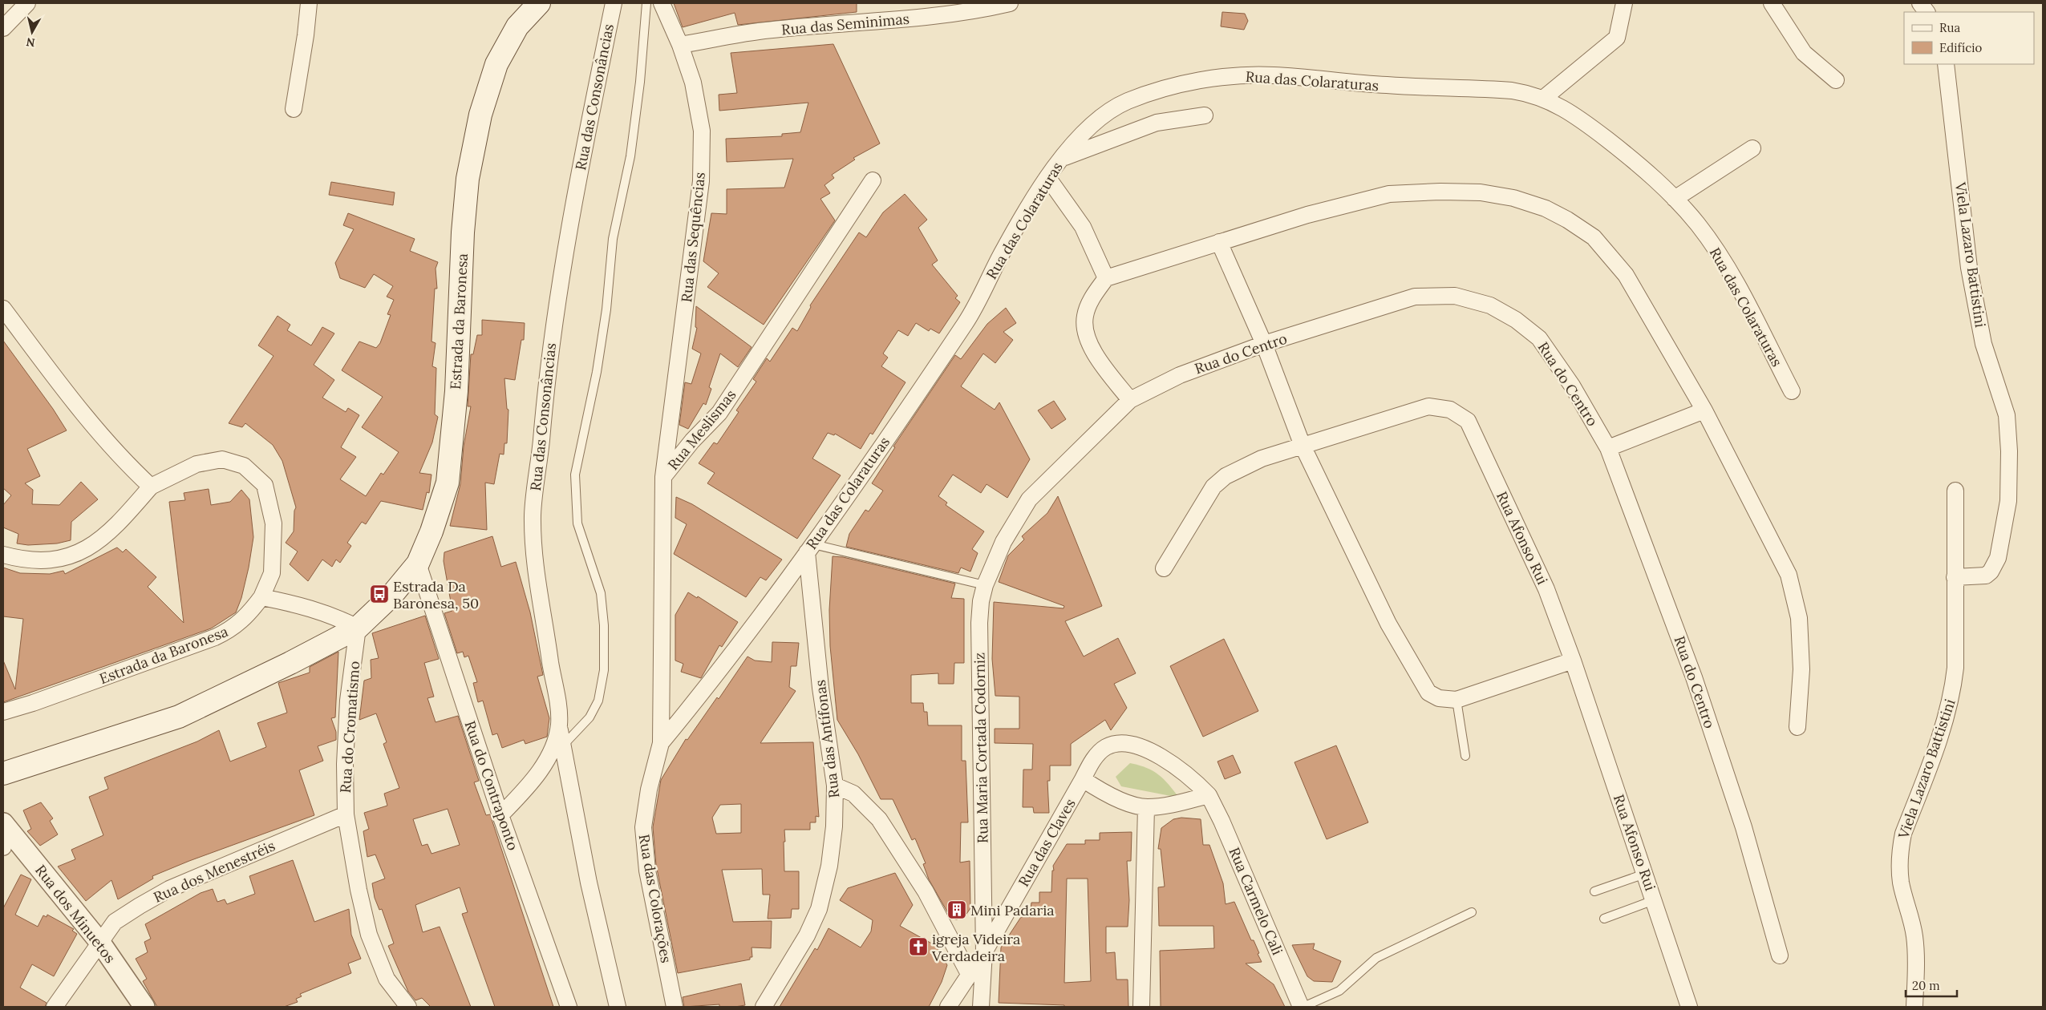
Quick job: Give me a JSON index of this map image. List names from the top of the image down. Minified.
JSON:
{"streets":{"main road":["Estrada da Baronesa"],"street":["Rua das Seminimas","Rua das Colaraturas","Rua das Consonâncias","Rua das Sequências","Viela Lazaro Battistini","Rua do Centro","Rua Meslismas","Rua Afonso Rui","Rua do Cromatismo","Rua das Antífonas","Rua Maria Cortada Codorniz","Rua do Contraponto","Rua das Claves","Rua dos Menestréis","Rua das Colorações","Rua Carmelo Cali","Rua dos Minuetos"]},"crossings":[["Rua das Seminimas","Rua das Sequências"],["Rua das Colaraturas","Rua Meslismas"],["Rua das Colaraturas","Rua das Antífonas"],["Rua das Colaraturas","Rua das Colorações"],["Rua das Consonâncias","Rua do Contraponto"],["Rua das Sequências","Rua Meslismas"],["Estrada da Baronesa","Rua do Cromatismo"],["Estrada da Baronesa","Rua do Contraponto"],["Rua do Centro","Rua Maria Cortada Codorniz"],["Rua Meslismas","Rua das Colorações"],["Rua do Cromatismo","Rua dos Menestréis"],["Rua Maria Cortada Codorniz","Rua das Claves"],["Rua das Claves","Rua Carmelo Cali"],["Rua dos Menestréis","Rua dos Minuetos"]],"places":{"bus stop":["Estrada Da Baronesa, 50"],"building":["Mini Padaria"],"church":["igreja Videira Verdadeira"]},"legend":["Rua","Edifício"],"scale_bar":"20 m","north":"bottom"}
